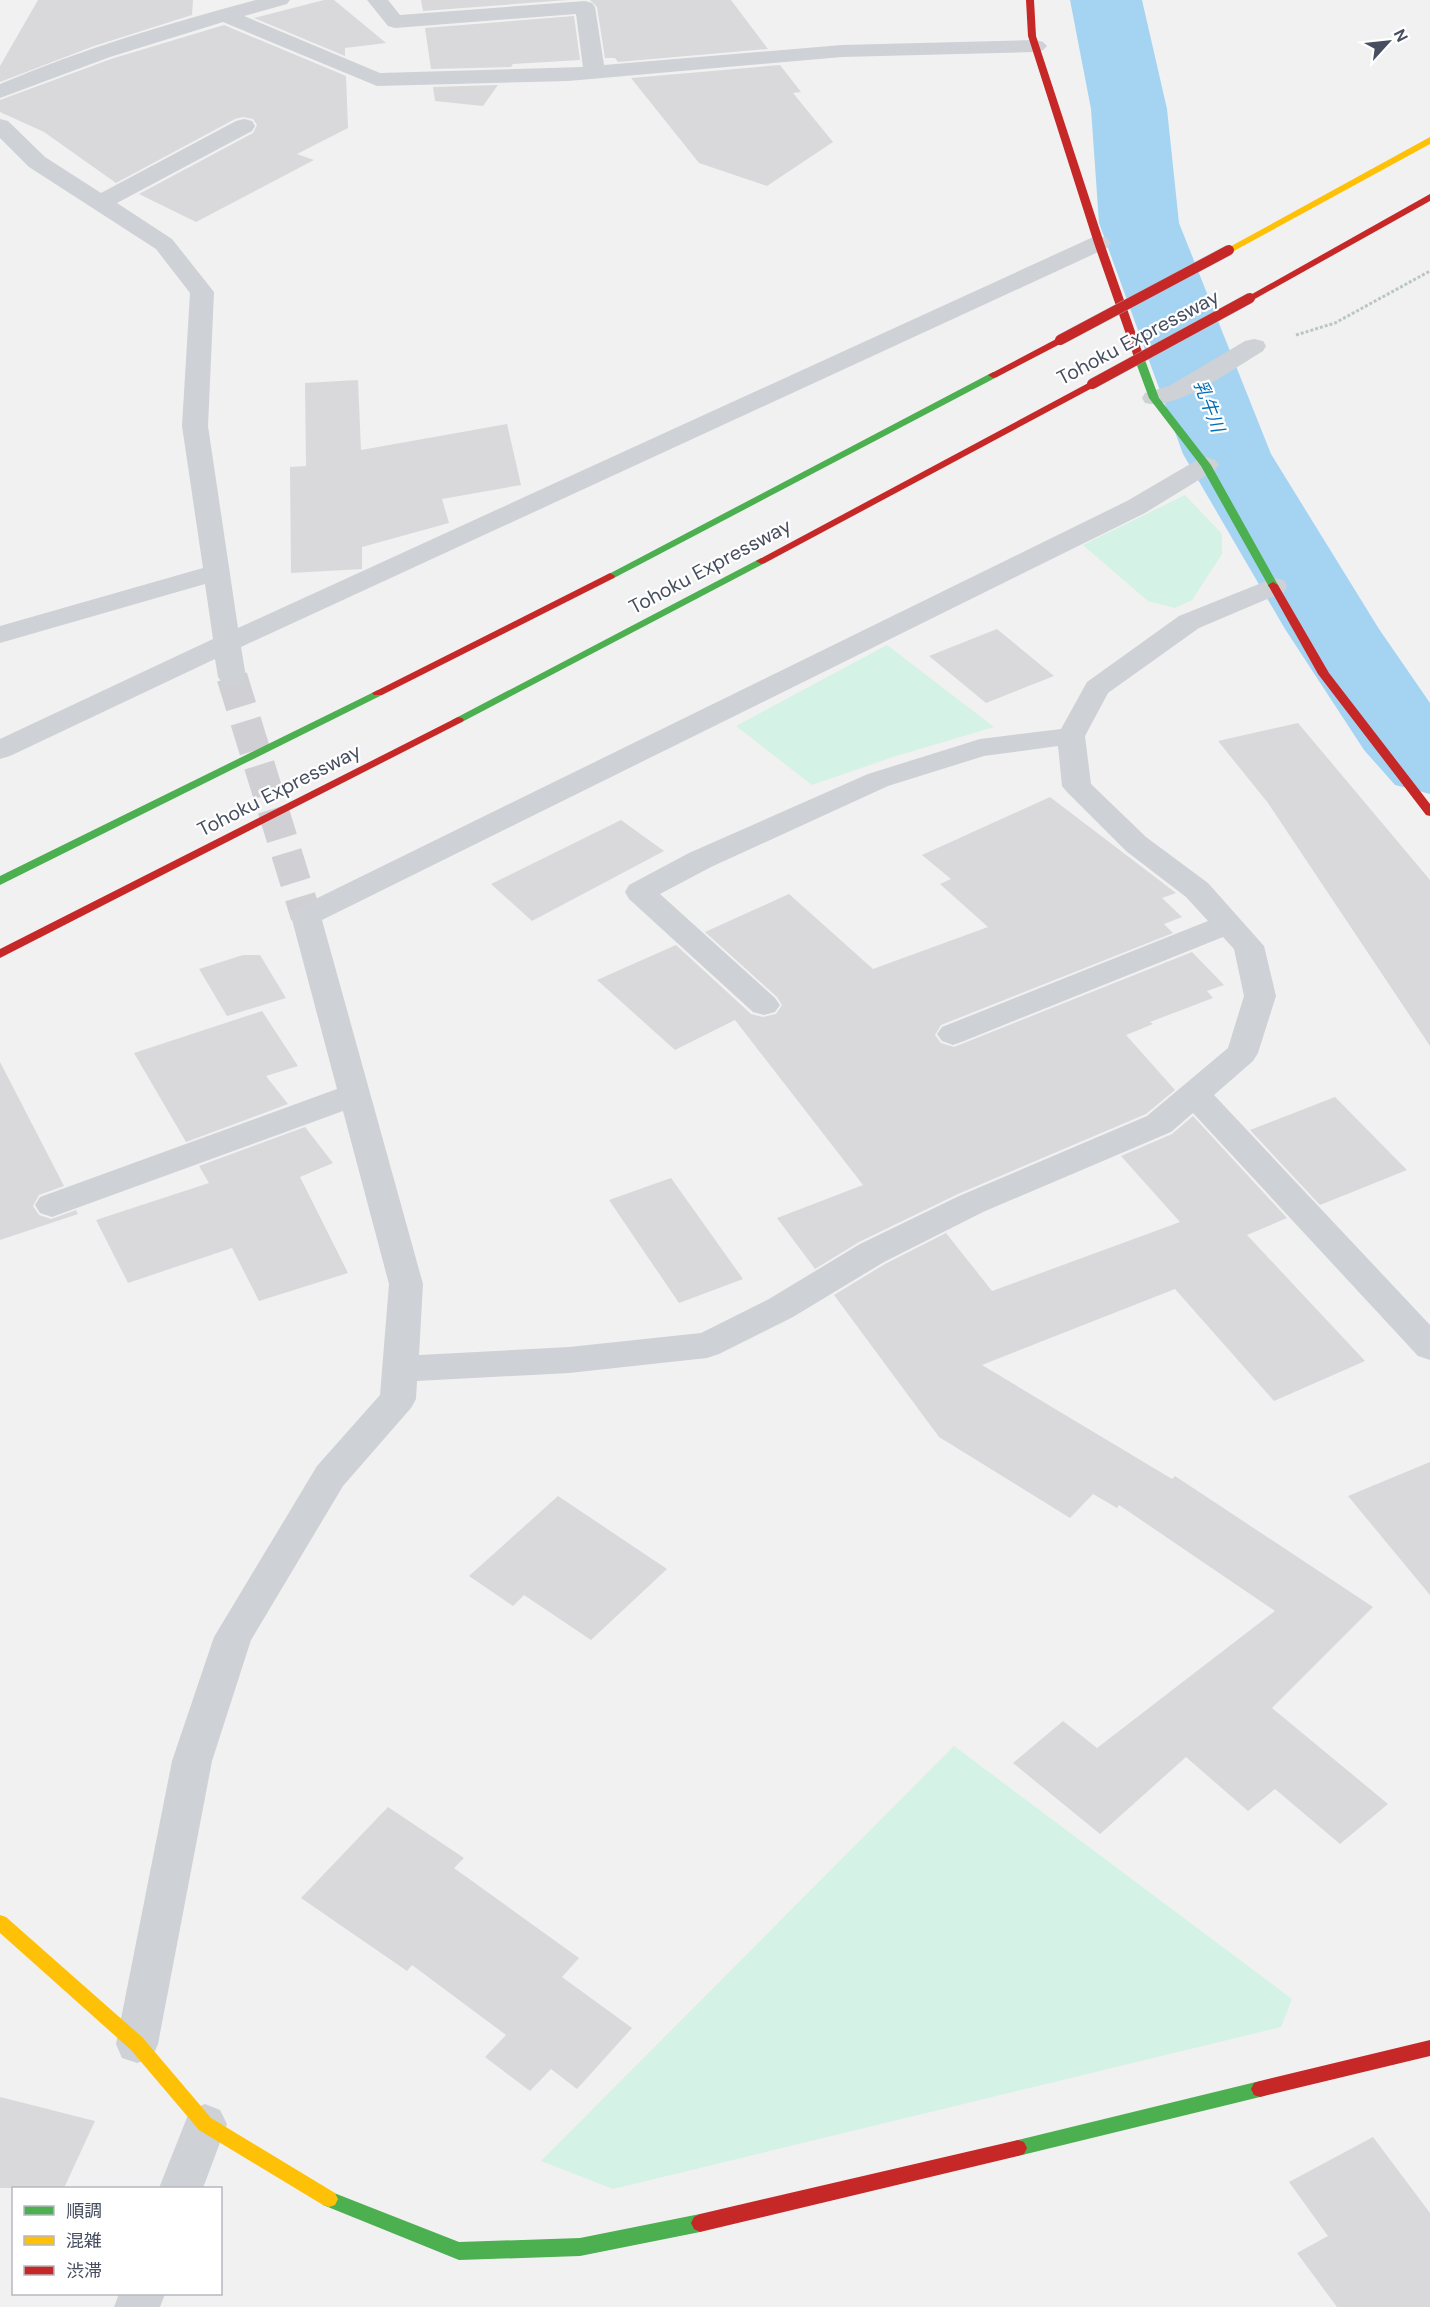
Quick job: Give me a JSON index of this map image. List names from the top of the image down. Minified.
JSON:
{"streets":{"main road":["Tohoku Expressway"]},"water":["乳牛川"],"legend":["順調","混雑","渋滞"],"north":"top right"}
